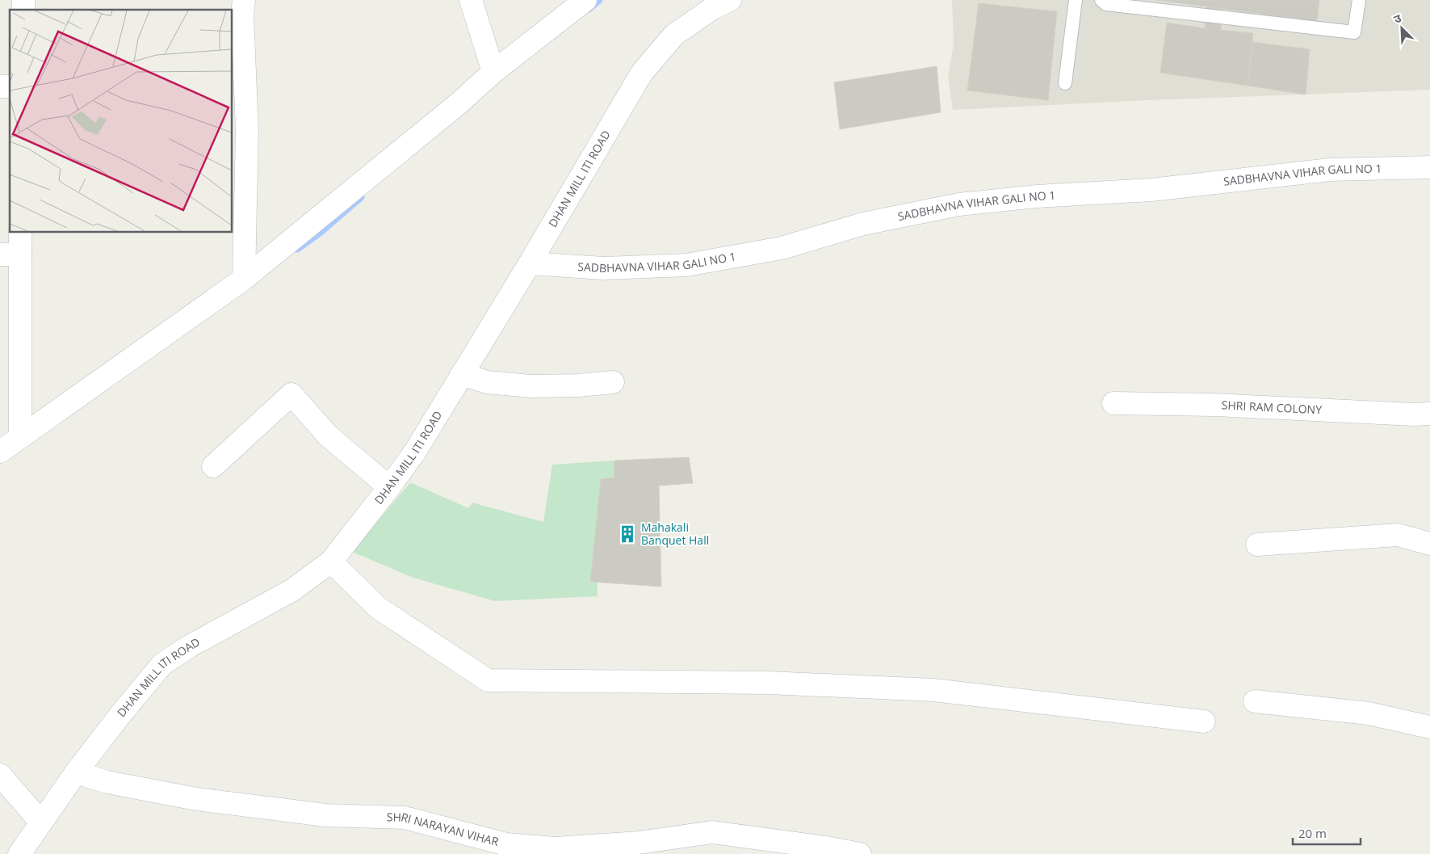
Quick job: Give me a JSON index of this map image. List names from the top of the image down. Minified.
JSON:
{"streets":{"street":["SADBHAVNA VIHAR GALI NO 1","DHAN MILL ITI ROAD","SHRI RAM COLONY","SHRI NARAYAN VIHAR"]},"crossings":[["SADBHAVNA VIHAR GALI NO 1","DHAN MILL ITI ROAD"],["DHAN MILL ITI ROAD","SHRI NARAYAN VIHAR"]],"places":{"building":["Mahakali Banquet Hall"]},"scale_bar":"20 m","north":"top left"}
